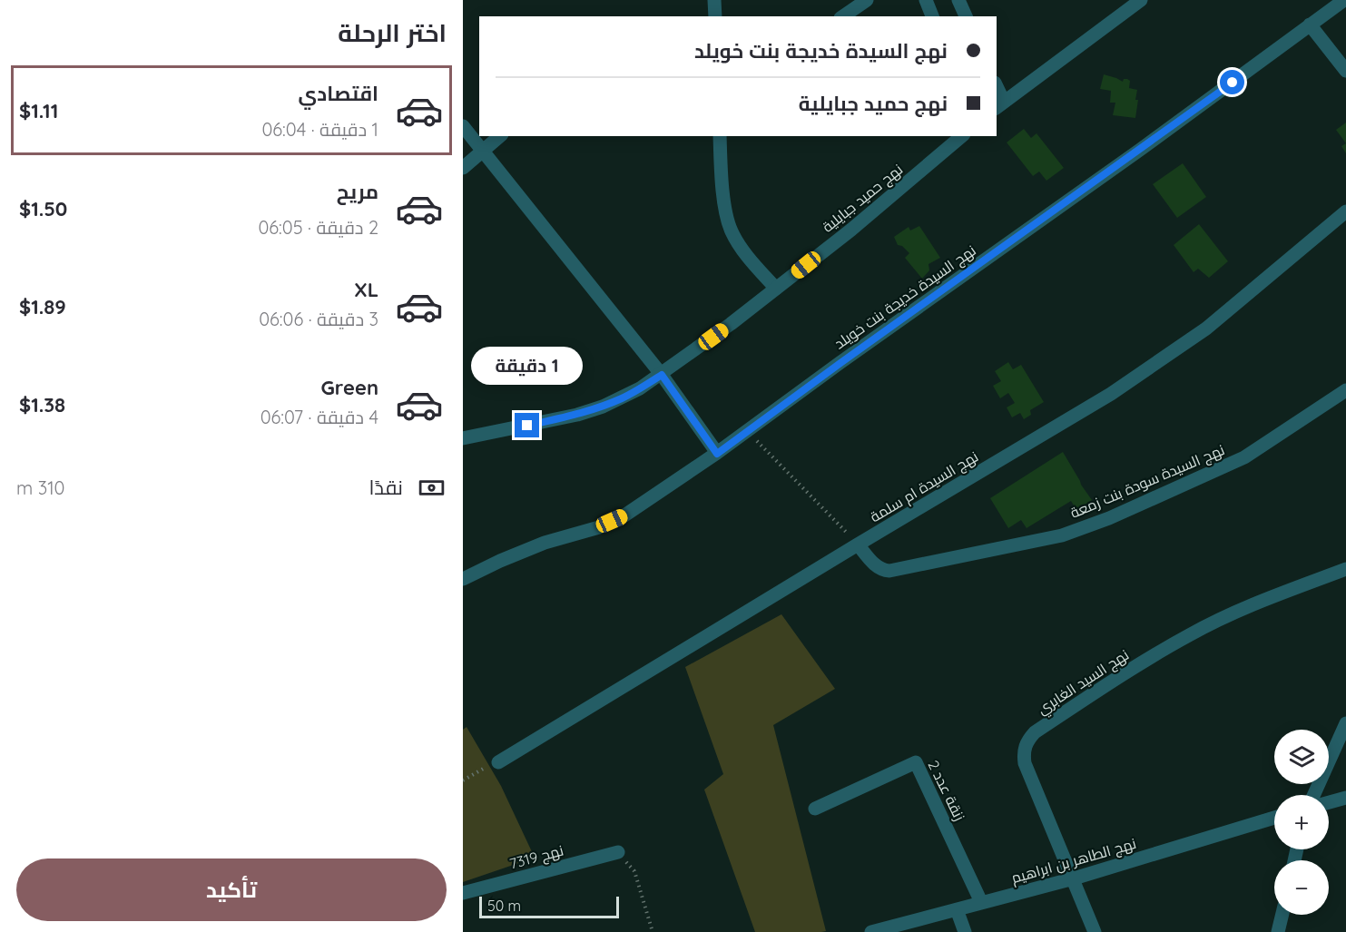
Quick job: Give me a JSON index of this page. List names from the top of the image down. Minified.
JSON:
{"streets":{"street":["نهج حميد جبايلية","نهج السيدة خديجة بنت خويلد","نهج السيدة سودة بنت زمعة","نهج السيدة ام سلمة","نهج السيد الغابري","زنقة عدد 2","نهج 7319","نهج الطاهر بن ابراهيم"]},"crossings":[["نهج السيدة سودة بنت زمعة","نهج السيدة ام سلمة"],["نهج السيد الغابري","نهج الطاهر بن ابراهيم"],["زنقة عدد 2","نهج الطاهر بن ابراهيم"]],"scale_bar":"50 m","page":{"heading":"اختر الرحلة","banner":["نهج السيدة خديجة بنت خويلد","نهج حميد جبايلية"],"list":[{"name":"اقتصادي","note":"1 دقيقة · 06:04","value":"$1.11"},{"name":"مريح","note":"2 دقيقة · 06:05","value":"$1.50"},{"name":"XL","note":"3 دقيقة · 06:06","value":"$1.89"},{"name":"Green","note":"4 دقيقة · 06:07","value":"$1.38"}],"bubble":"1 دقيقة","pay":["نقدًا","310 m"],"map_buttons":["+","−"],"buttons":"تأكيد","scale":"50 m"}}
